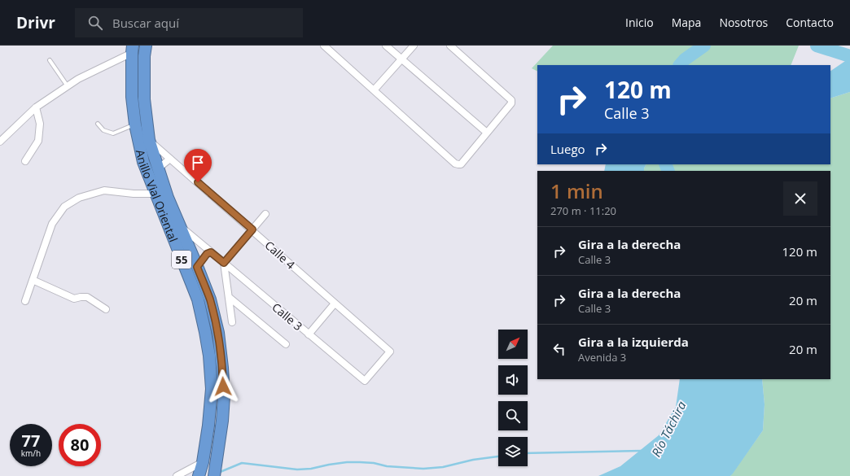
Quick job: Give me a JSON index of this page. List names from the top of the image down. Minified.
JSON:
{"streets":{"highway":["Anillo Vial Oriental","55"],"street":["Calle 4","Calle 3"]},"crossings":[["Anillo Vial Oriental","Calle 4"],["Anillo Vial Oriental","Calle 3"],["Calle 4","Calle 3"]],"water":["Río Táchira"],"north":"top right","page":{"header":"Drivr","search":"Buscar aquí","nav":["Inicio","Mapa","Nosotros","Contacto"],"turn":["120 m","Calle 3"],"then":"Luego","heading":["1 min","270 m · 11:20"],"list":[{"name":"Gira a la derecha","note":"Calle 3","value":"120 m"},{"name":"Gira a la derecha","note":"Calle 3","value":"20 m"},{"name":"Gira a la izquierda","note":"Avenida 3","value":"20 m"}],"speed":"77 km/h","limit":"80"}}
